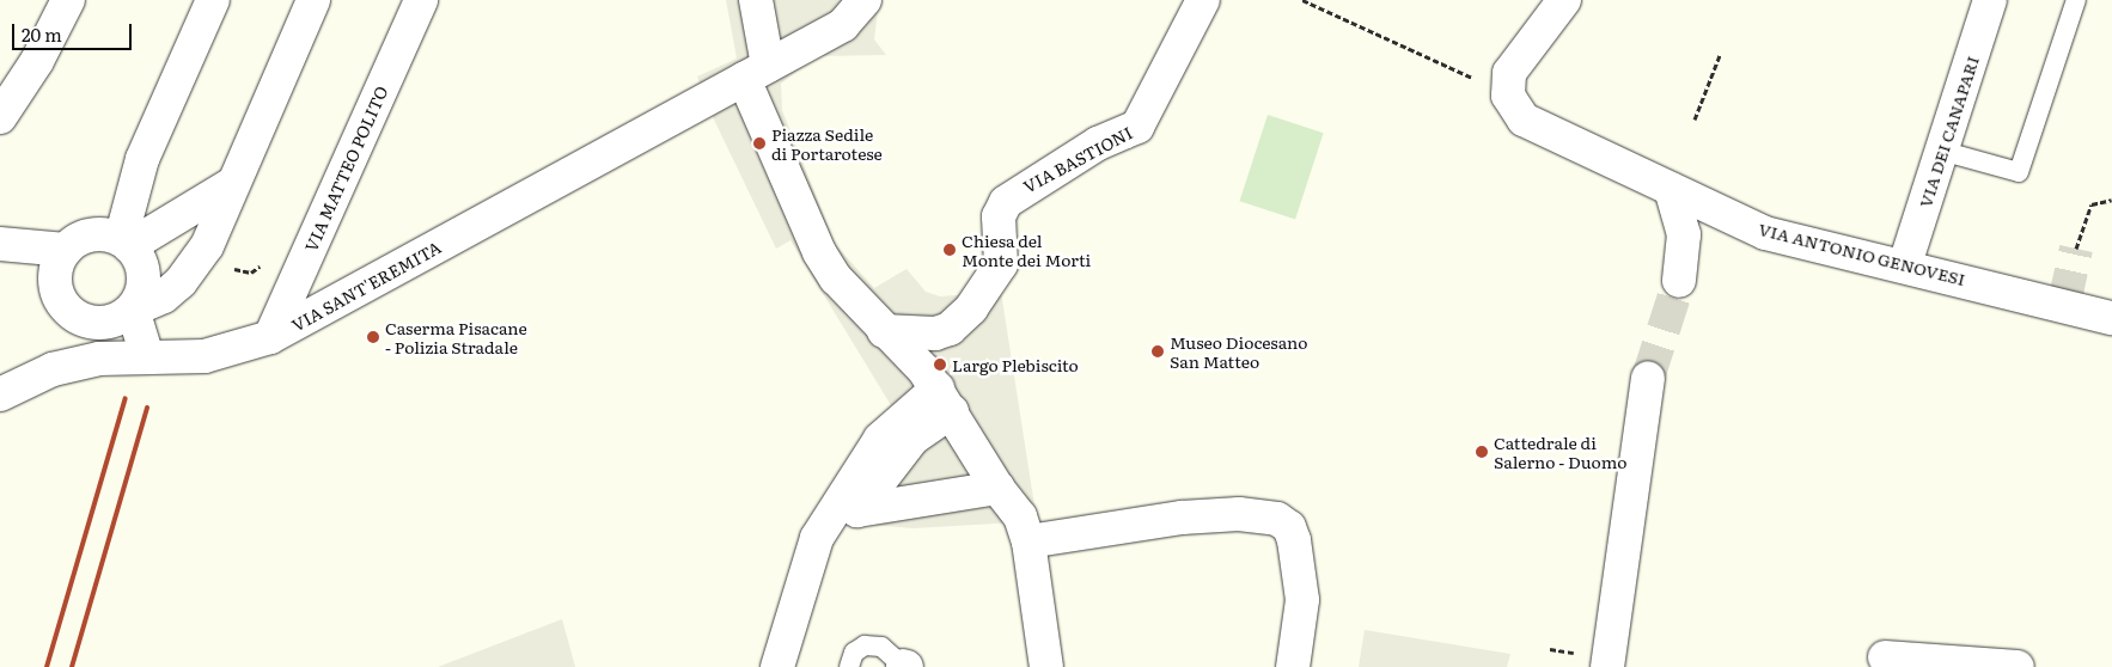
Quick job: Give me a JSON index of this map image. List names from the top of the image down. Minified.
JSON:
{"streets":{"street":["VIA DEI CANAPARI","VIA BASTIONI","VIA MATTEO POLITO","VIA ANTONIO GENOVESI","VIA SANT'EREMITA"]},"crossings":[["VIA DEI CANAPARI","VIA ANTONIO GENOVESI"],["VIA MATTEO POLITO","VIA SANT'EREMITA"]],"places":["Piazza Sedile di Portarotese","Chiesa del Monte dei Morti","Caserma Pisacane - Polizia Stradale","Museo Diocesano San Matteo","Largo Plebiscito","Cattedrale di Salerno - Duomo"],"scale_bar":"20 m"}
